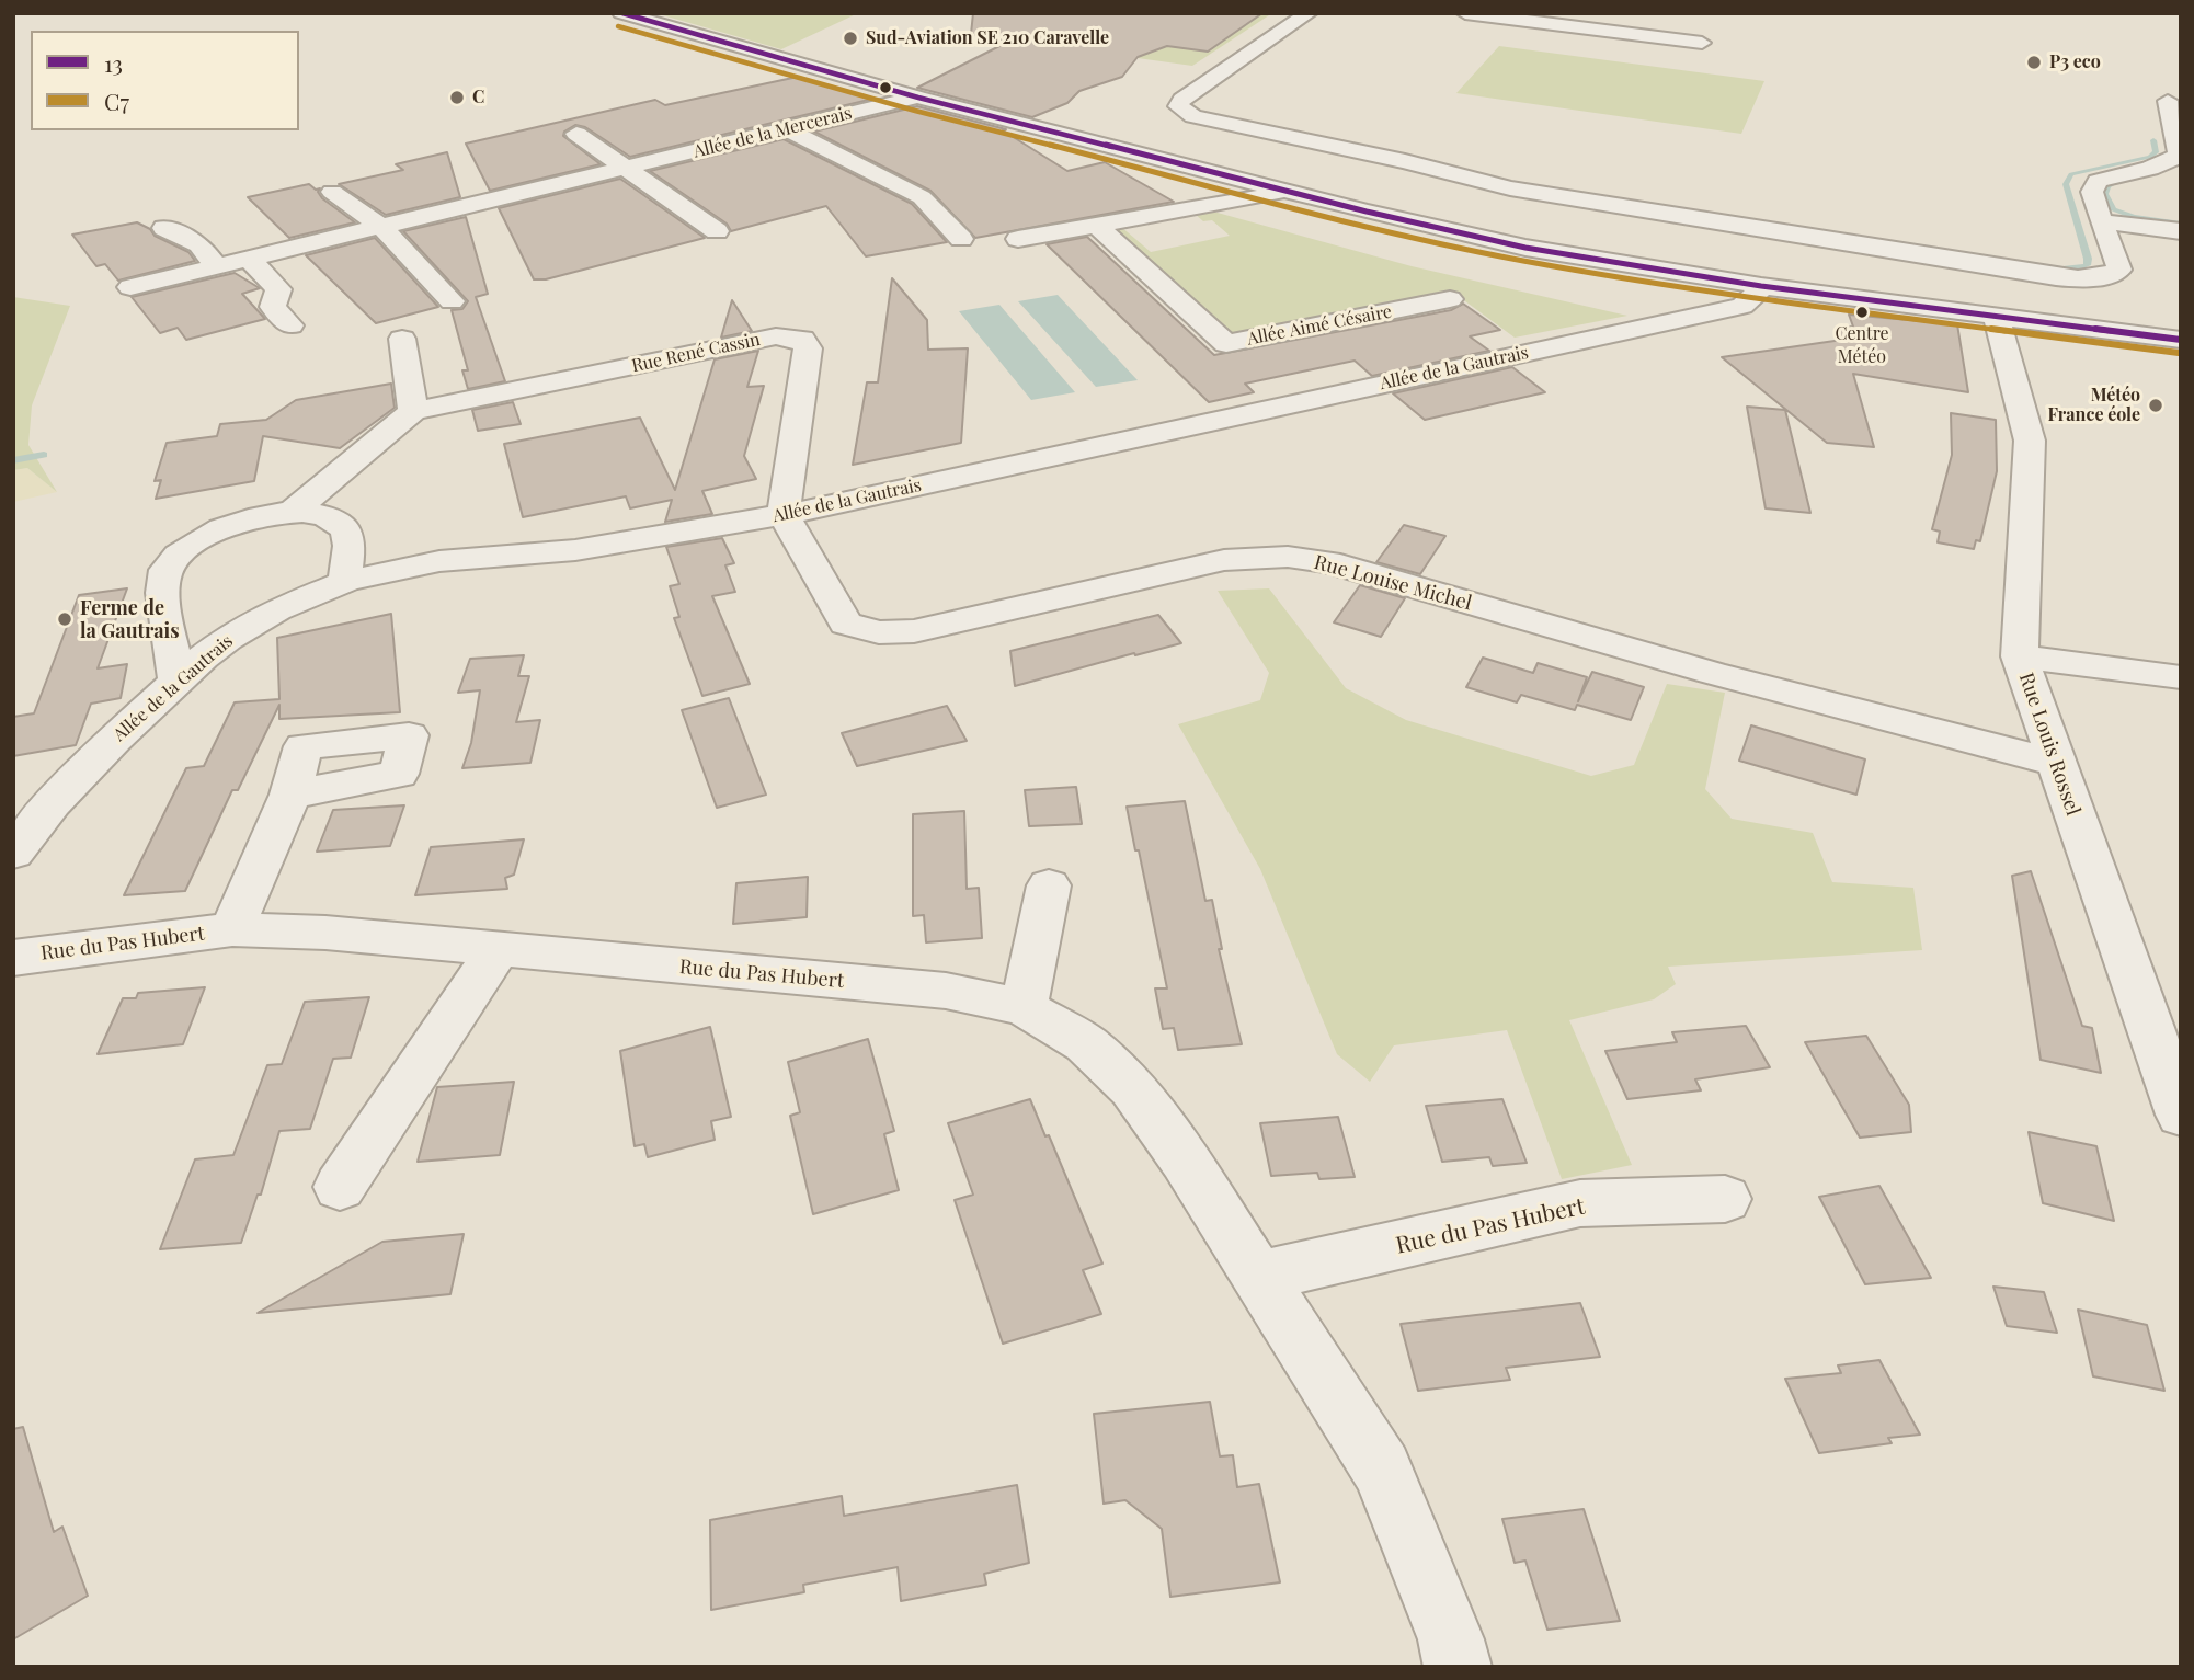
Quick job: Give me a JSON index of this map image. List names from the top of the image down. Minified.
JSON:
{"streets":{"street":["Allée de la Mercerais","Allée Aimé Césaire","Rue René Cassin","Allée de la Gautrais","Rue Louise Michel","Rue Louis Rossel","Rue du Pas Hubert"]},"crossings":[["Rue René Cassin","Allée de la Gautrais"],["Rue René Cassin","Rue Louise Michel"],["Allée de la Gautrais","Rue Louise Michel"],["Rue Louise Michel","Rue Louis Rossel"]],"places":["Sud-Aviation SE 210 Caravelle","P3 eco","C","Centre Météo","Météo France éole","Ferme de la Gautrais"],"lines":["transit line 13","transit line C7"],"legend":["13","C7"]}
